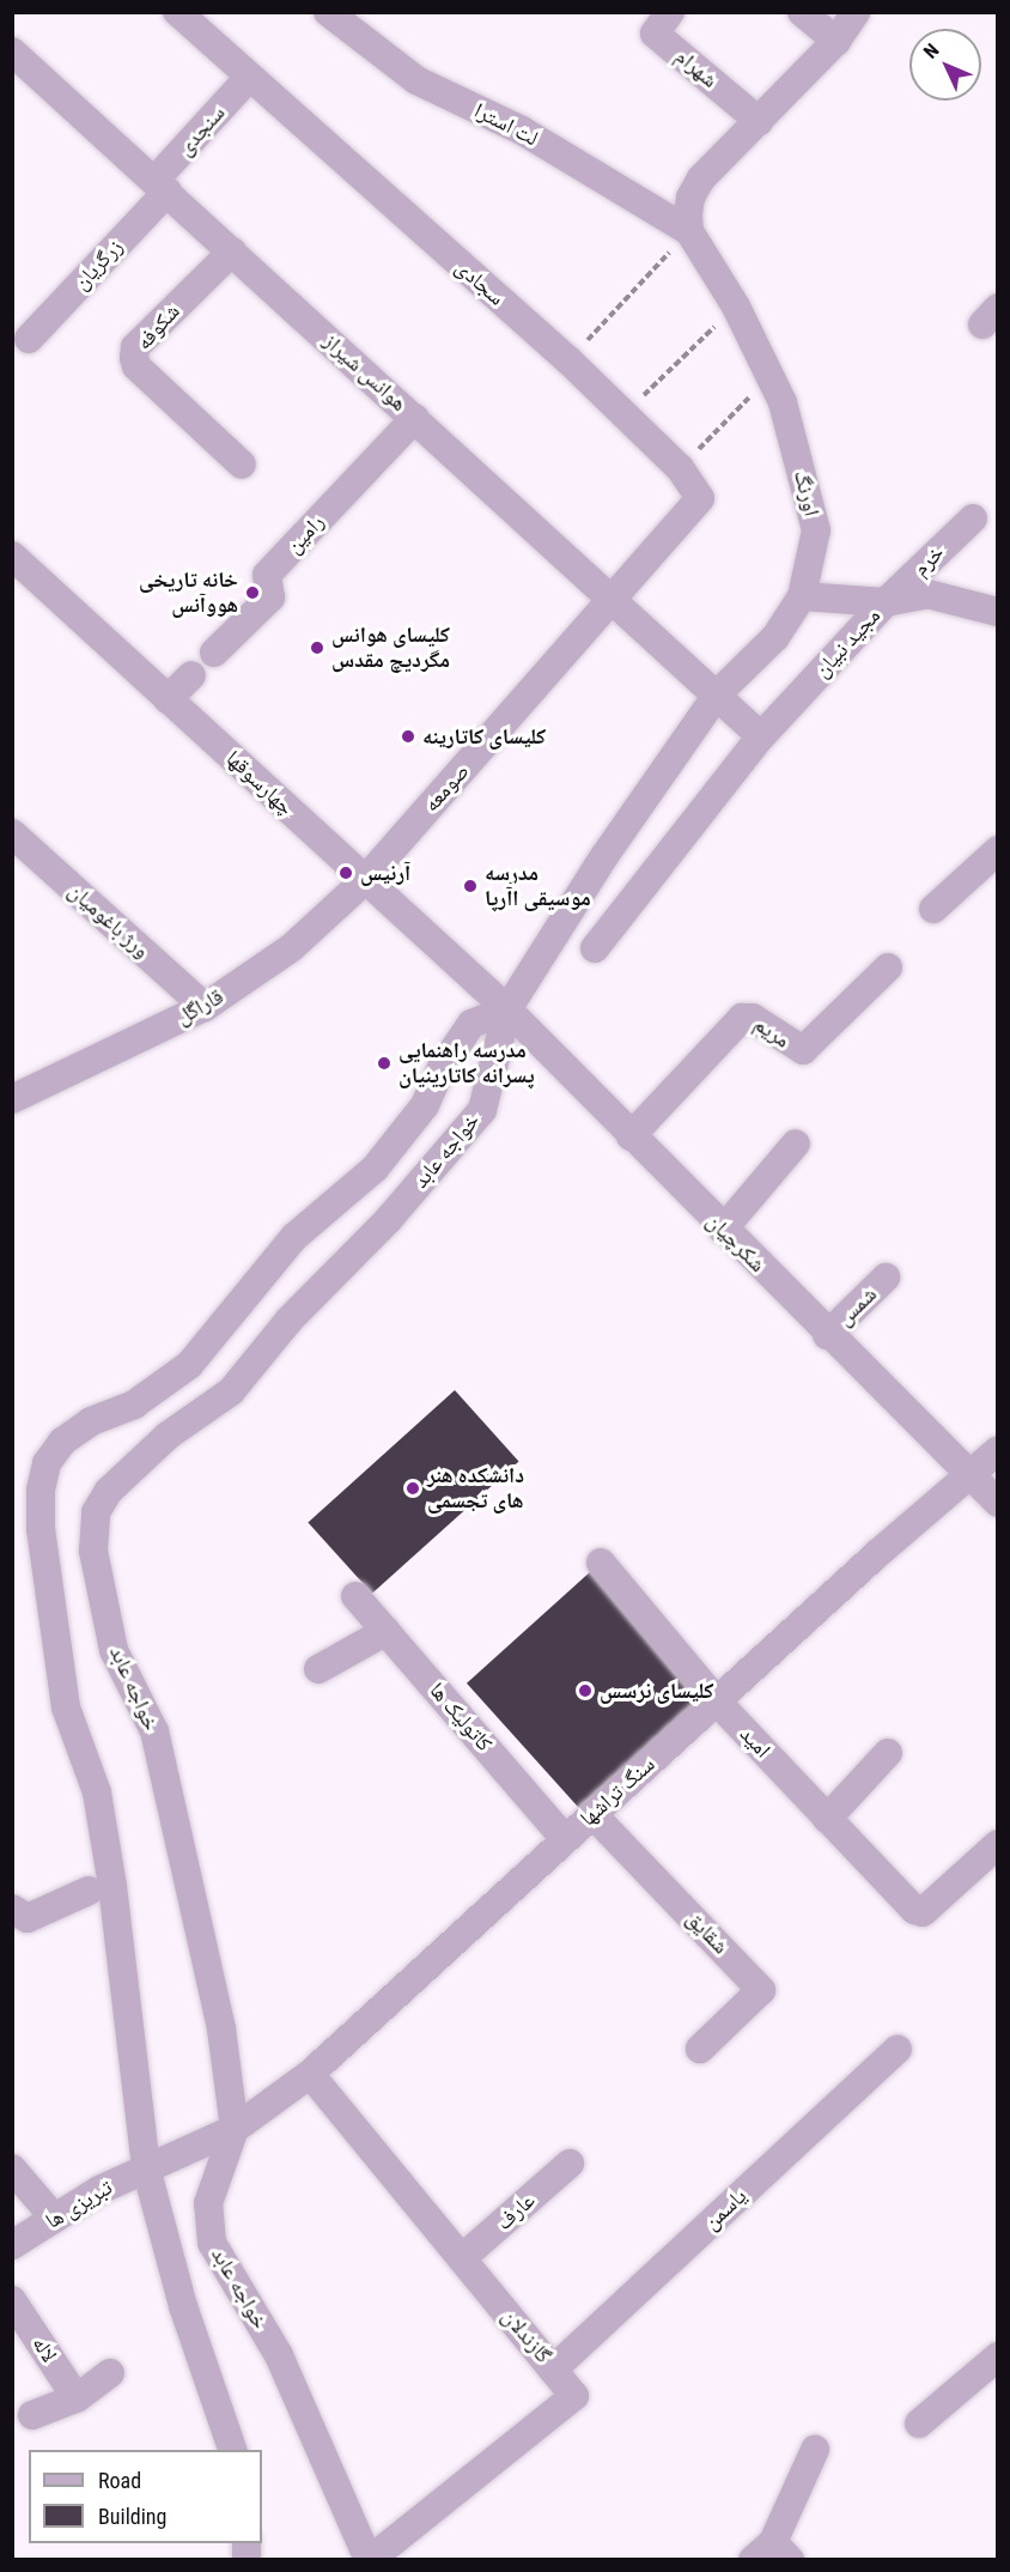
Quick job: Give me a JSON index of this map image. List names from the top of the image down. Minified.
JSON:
{"streets":{"street":["شهرام","لت استرا","سنجدی","زرگریان","سجادی","شکوفه","هوانس شیراز","اورنگ","رامین","خرم","مجید نبیان","چهارسوقها","صومعه","ورژ باغومیان","قاراگل","مریم","خواجه عابد","شکرچیان","شمس","کاتولیک ها","امید","سنگ تراشها","شقایق","تبریزی ها","یاسمن","عارف","گازندلان","لاله"]},"crossings":[["لت استرا","اورنگ"],["سنجدی","زرگریان"],["سنجدی","سجادی"],["سنجدی","هوانس شیراز"],["زرگریان","هوانس شیراز"],["سجادی","صومعه"],["شکوفه","هوانس شیراز"],["هوانس شیراز","اورنگ"],["هوانس شیراز","رامین"],["هوانس شیراز","مجید نبیان"],["هوانس شیراز","صومعه"],["اورنگ","چهارسوقها"],["اورنگ","خواجه عابد"],["اورنگ","شکرچیان"],["خرم","مجید نبیان"],["چهارسوقها","صومعه"],["چهارسوقها","قاراگل"],["چهارسوقها","خواجه عابد"],["چهارسوقها","شکرچیان"],["صومعه","قاراگل"],["ورژ باغومیان","قاراگل"],["مریم","شکرچیان"],["خواجه عابد","شکرچیان"],["خواجه عابد","سنگ تراشها"],["خواجه عابد","تبریزی ها"],["خواجه عابد","گازندلان"],["شکرچیان","شمس"],["شکرچیان","سنگ تراشها"],["کاتولیک ها","سنگ تراشها"],["امید","سنگ تراشها"],["سنگ تراشها","شقایق"],["سنگ تراشها","تبریزی ها"],["سنگ تراشها","گازندلان"],["یاسمن","گازندلان"],["عارف","گازندلان"]],"places":["خانه تاریخی هووآنس","کلیسای هوانس مگردیچ مقدس","کلیسای کاتارینه","آرنیس","مدرسه موسیقی اآرپا","مدرسه راهنمایی پسرانه کاتارینیان","دانشکده هنر های تجسمی","کلیسای نرسس"],"legend":["Road","Building"],"north":"top left"}
